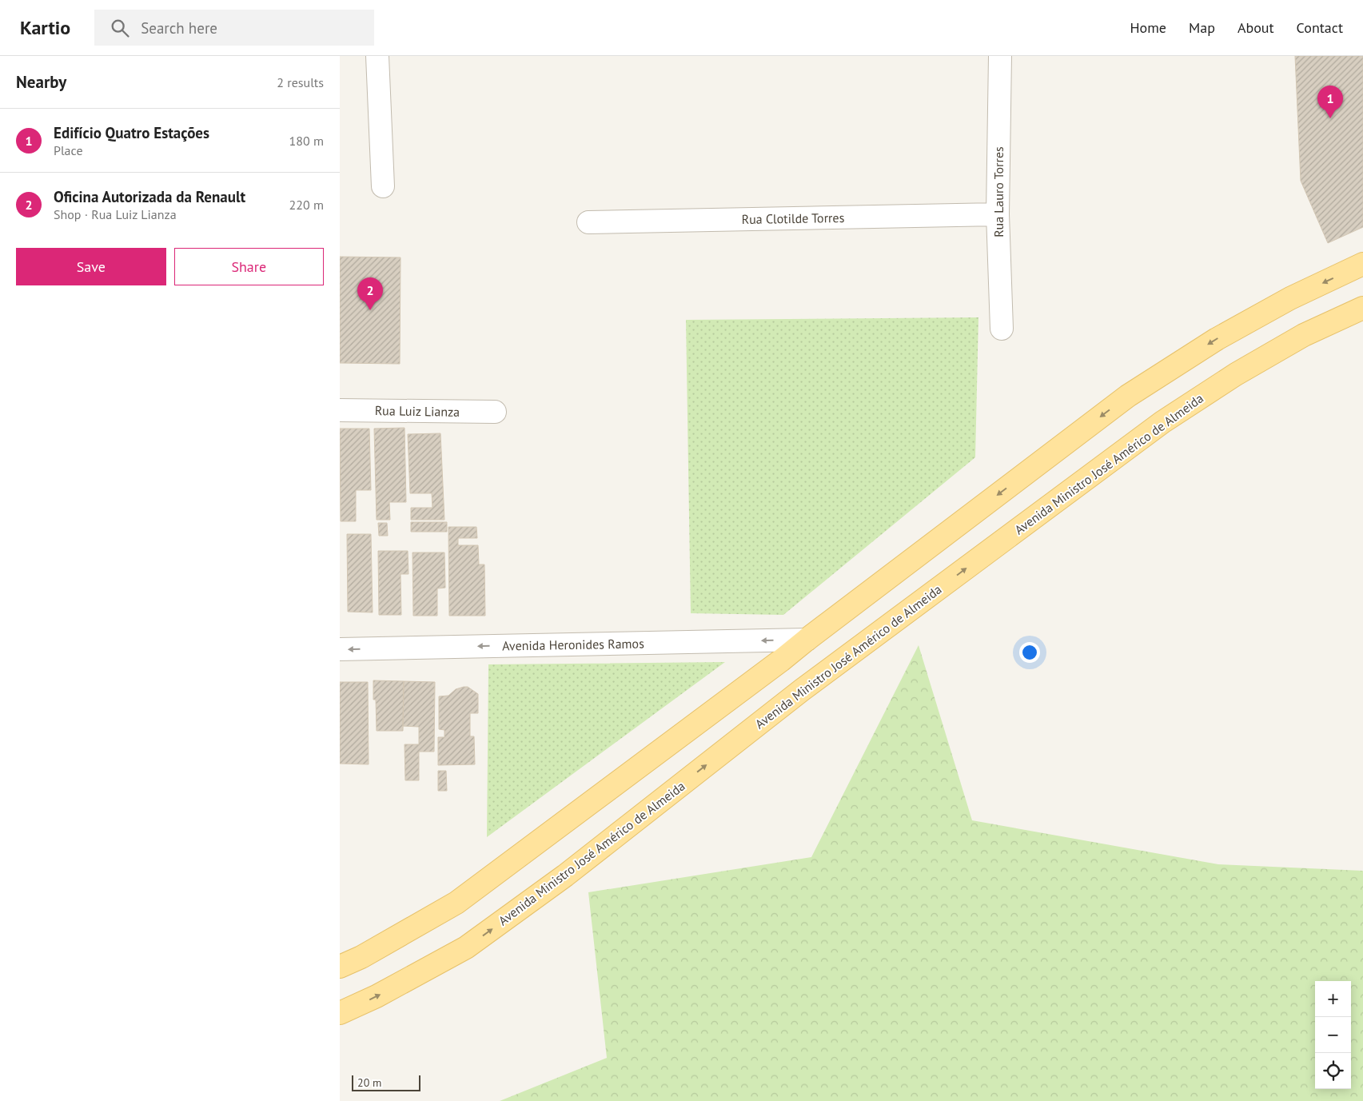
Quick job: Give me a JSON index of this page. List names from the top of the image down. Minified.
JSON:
{"streets":{"main road":["Avenida Ministro José Américo de Almeida"],"street":["Rua Lauro Torres","Rua Clotilde Torres","Rua Luiz Lianza","Avenida Heronides Ramos"]},"crossings":[["Rua Lauro Torres","Rua Clotilde Torres"]],"one_way":["Avenida Heronides Ramos"],"scale_bar":"20 m","page":{"header":"Kartio","search":"Search here","nav":["Home","Map","About","Contact"],"heading":["Nearby","2 results"],"pins":["1","2"],"list":[{"mark":"1","name":"Edifício Quatro Estações","note":"Place","value":"180 m"},{"mark":"2","name":"Oficina Autorizada da Renault","note":"Shop · Rua Luiz Lianza","value":"220 m"}],"buttons":["Save","Share"],"map_buttons":["+","−"],"scale":"20 m"}}
